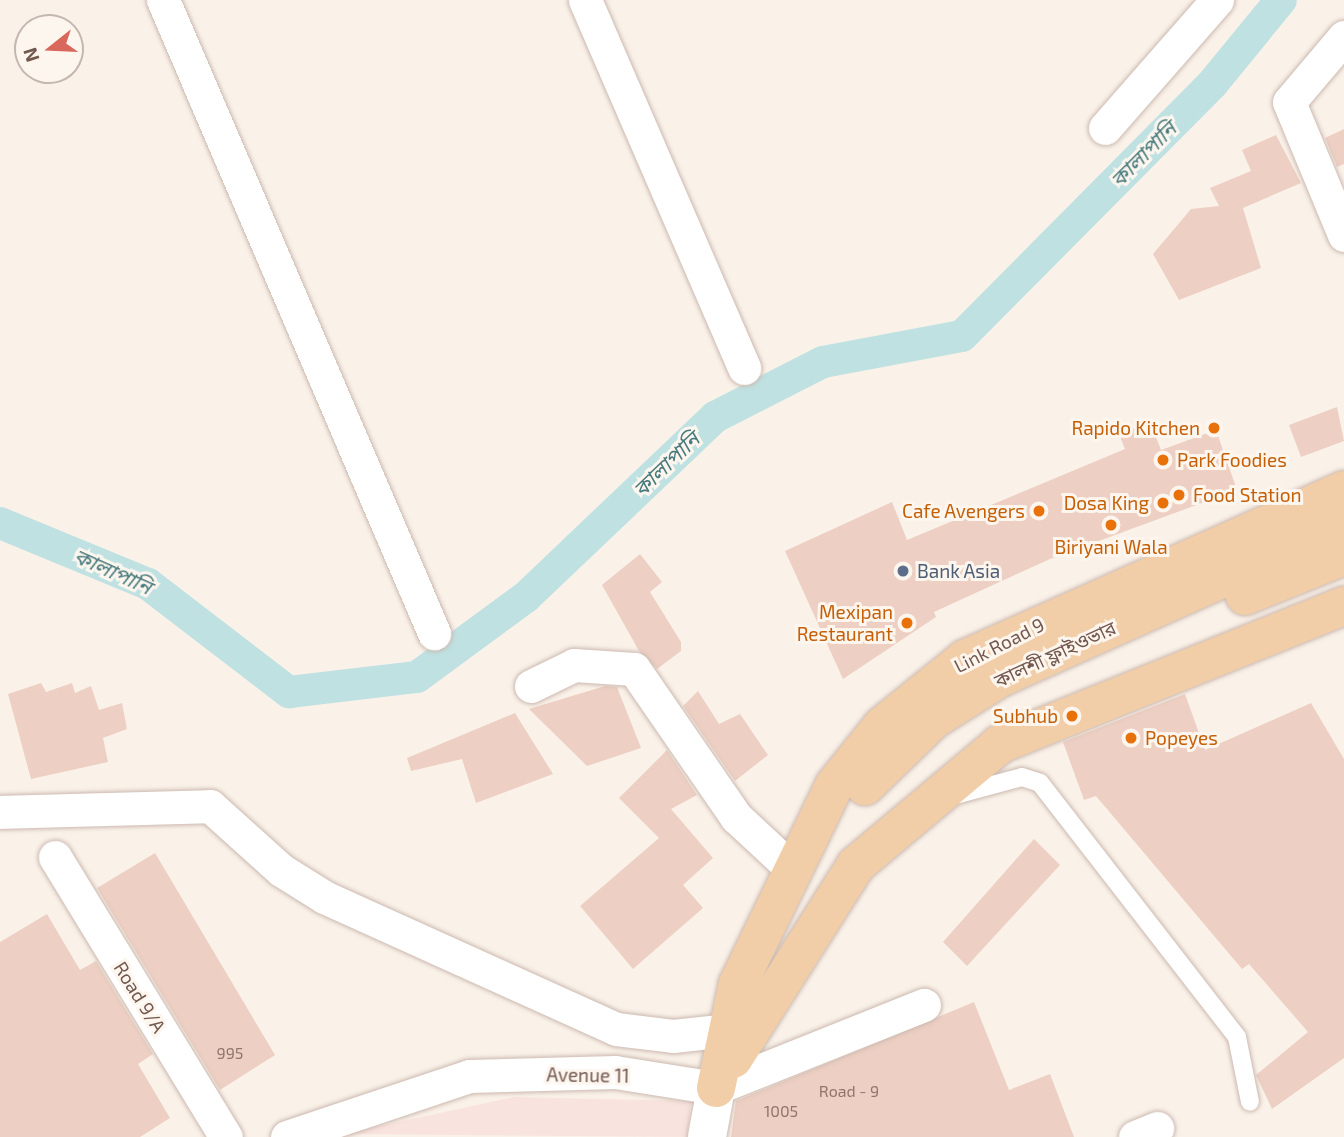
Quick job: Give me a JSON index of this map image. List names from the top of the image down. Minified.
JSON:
{"streets":{"main road":["Link Road 9","কালশী ফ্লাইওভার"],"street":["Road 9/A","Avenue 11"]},"crossings":[["Link Road 9","কালশী ফ্লাইওভার"],["Link Road 9","Avenue 11"]],"water":["কালাপানি"],"places":["Rapido Kitchen","Park Foodies","Food Station","Dosa King","Cafe Avengers","Biriyani Wala","Bank Asia","Mexipan Restaurant","Subhub","Popeyes"],"house_numbers":["995","Road - 9","1005"],"north":"left"}
